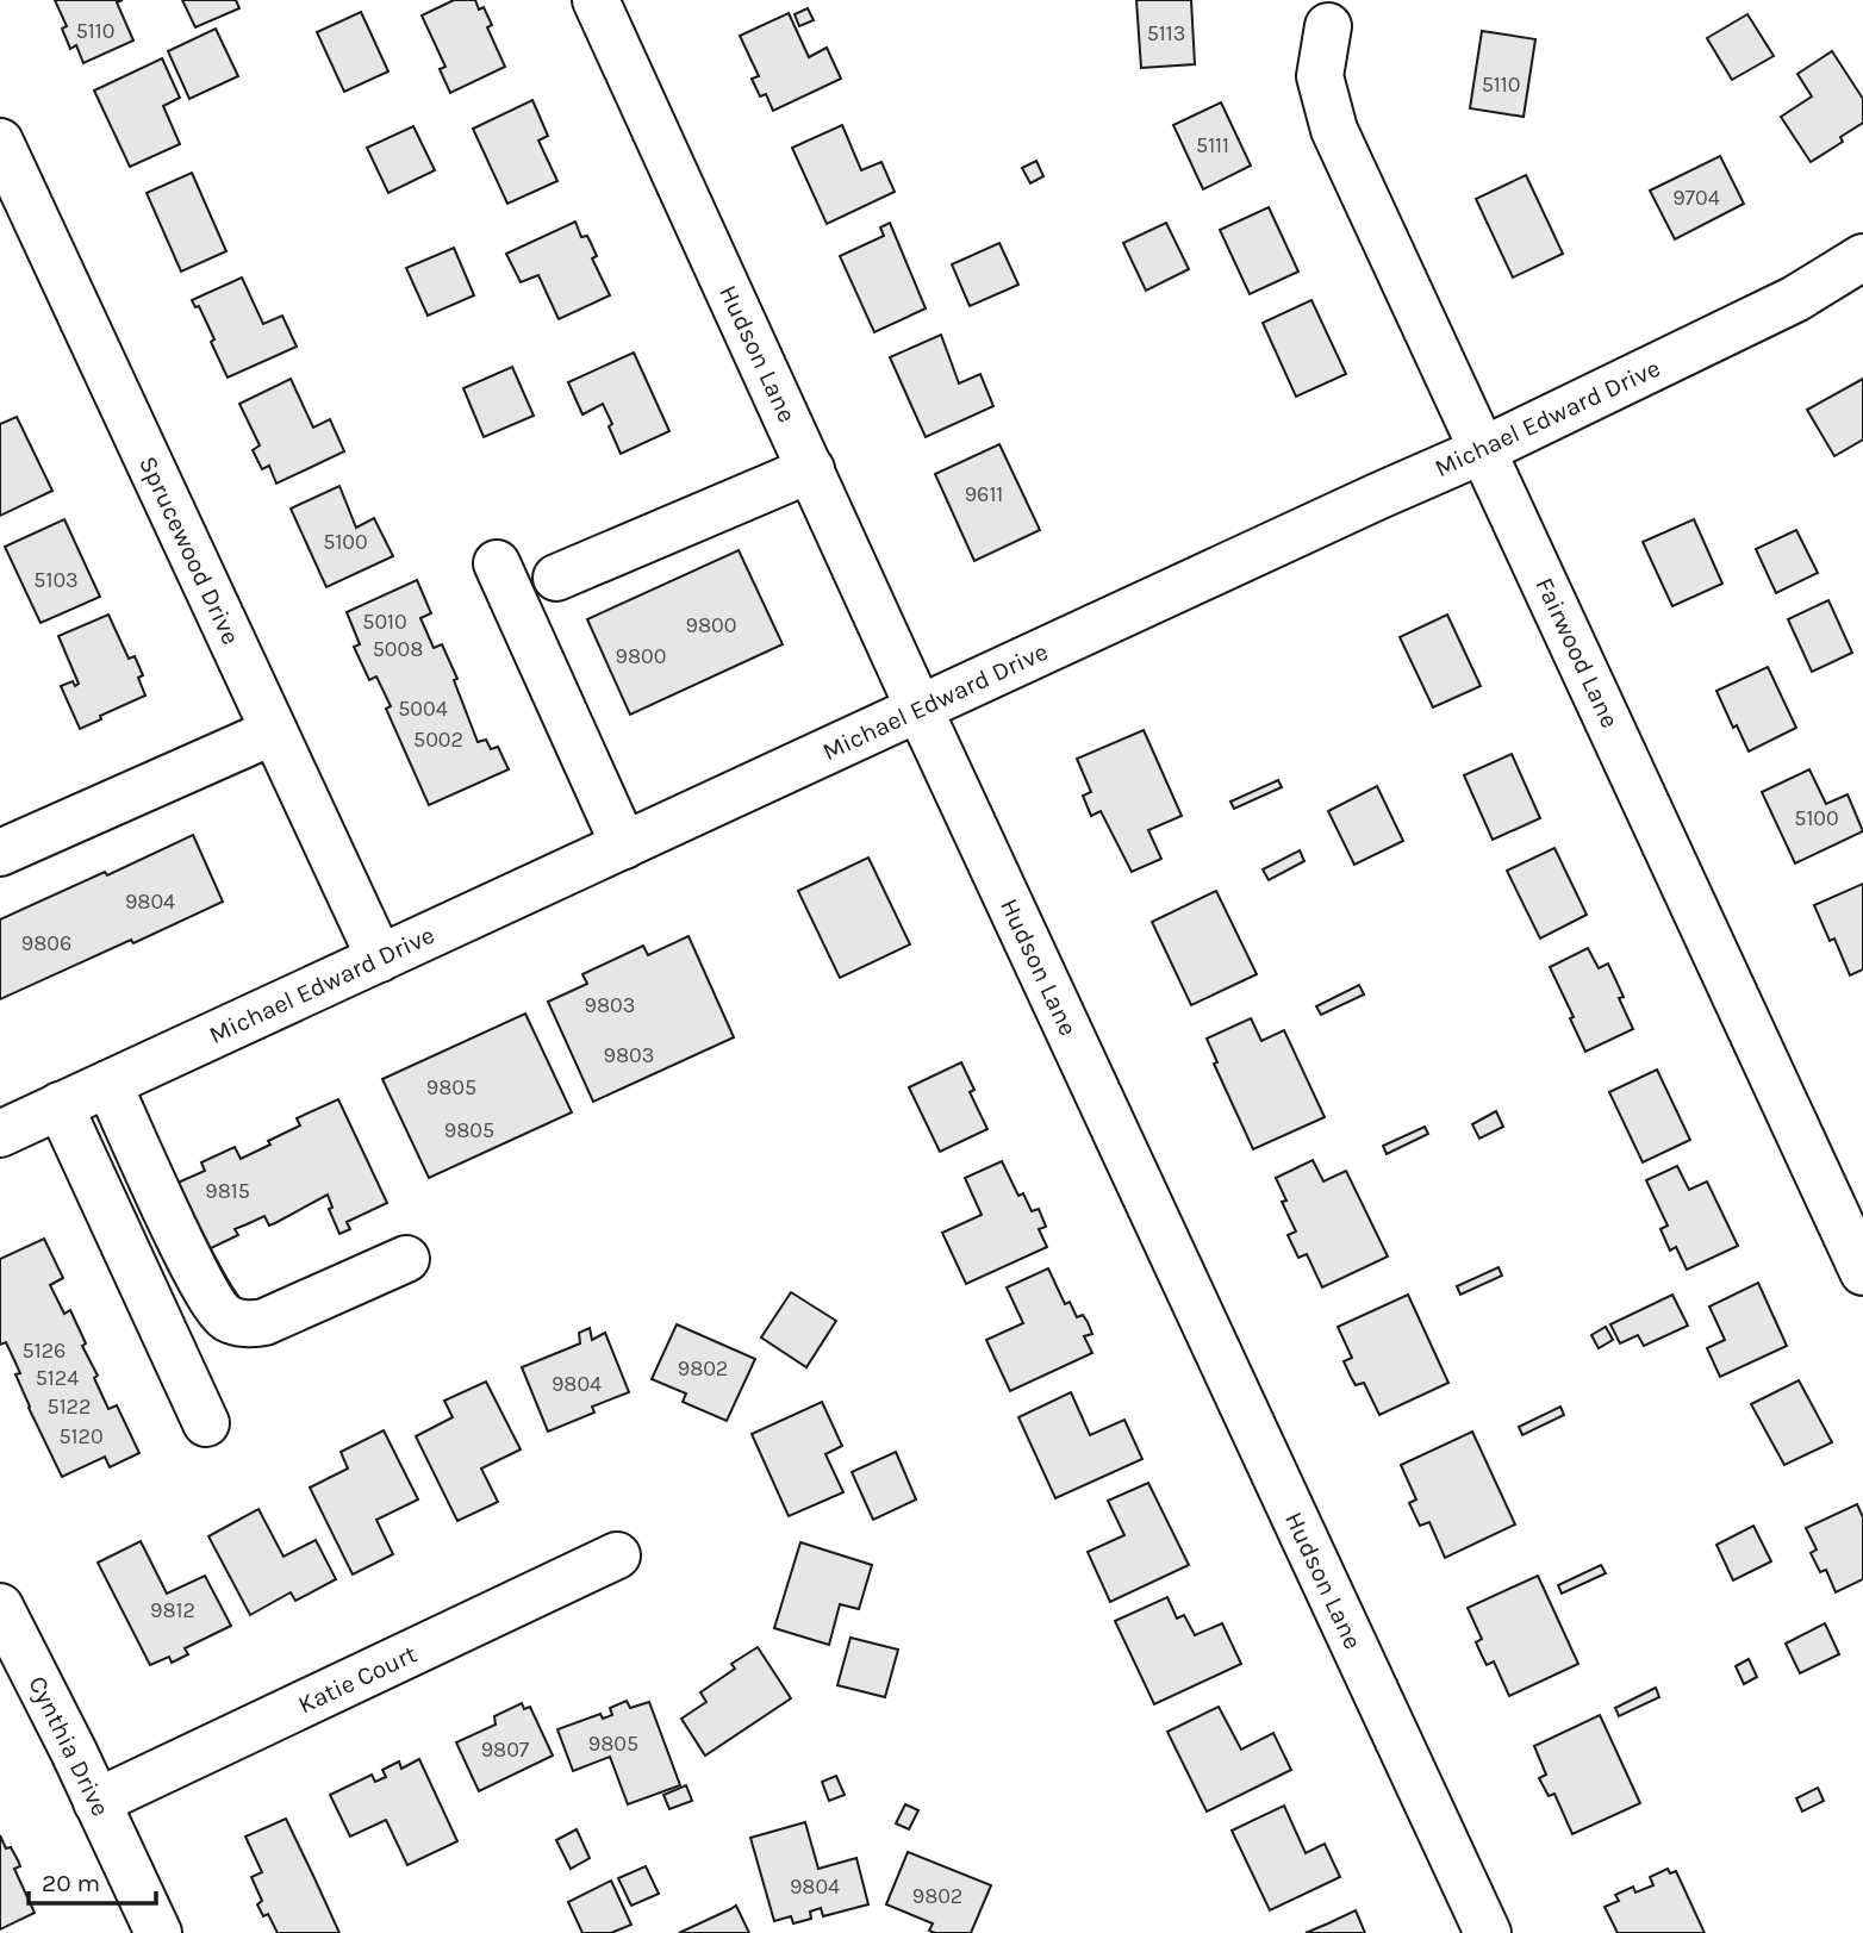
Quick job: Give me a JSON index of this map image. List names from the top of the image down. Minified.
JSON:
{"streets":{"street":["Hudson Lane","Michael Edward Drive","Sprucewood Drive","Fairwood Lane","Katie Court","Cynthia Drive"]},"crossings":[["Hudson Lane","Michael Edward Drive"],["Michael Edward Drive","Sprucewood Drive"],["Michael Edward Drive","Fairwood Lane"],["Katie Court","Cynthia Drive"]],"house_numbers":["5110","5113","5110","5111","9704","9611","5100","5103","5010","9800","5008","9800","5004","5002","5100","9804","9806","9803","9803","9805","9805","9815","5126","9802","5124","9804","5122","5120","9812","9805","9807","9804","9802"],"scale_bar":"20 m"}
